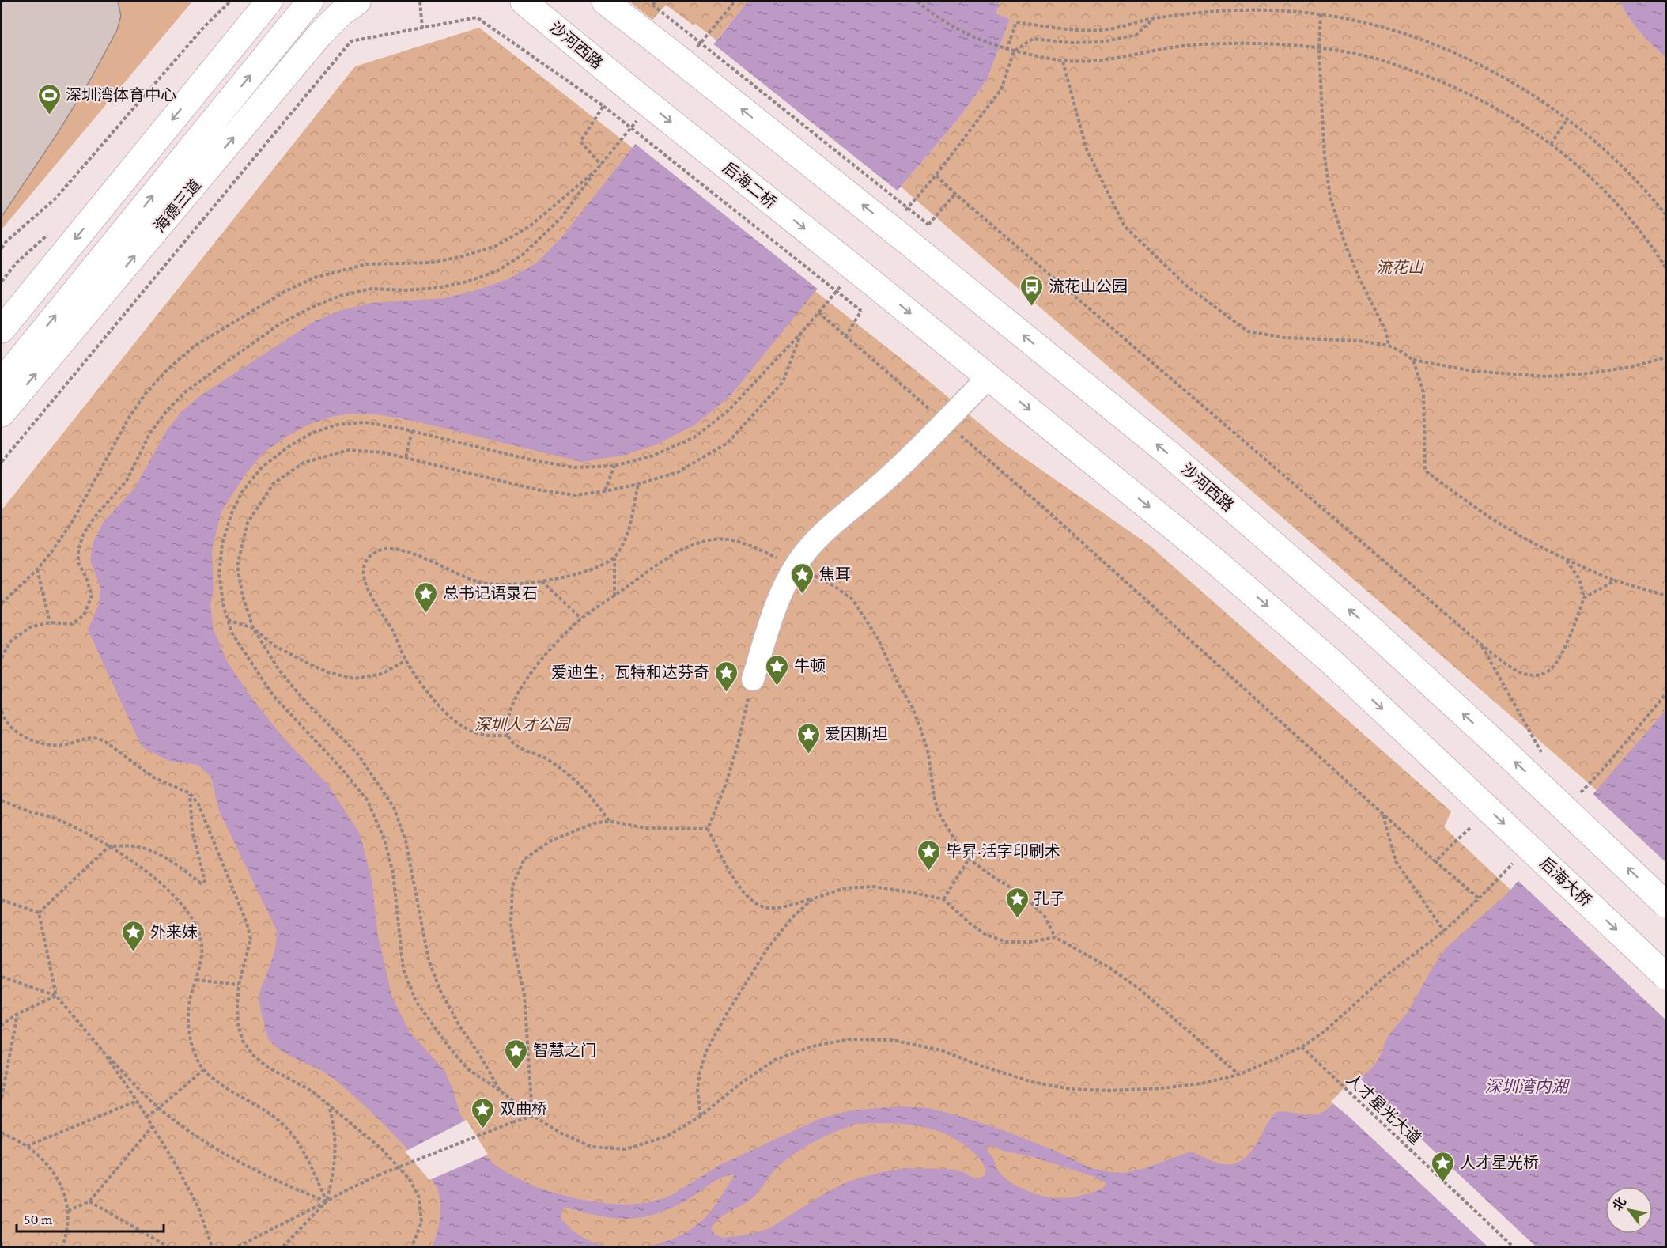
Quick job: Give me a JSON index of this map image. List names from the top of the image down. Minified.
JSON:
{"streets":{"main road":["沙河西路","后海二桥","海德三道","后海大桥"],"path":["人才星光大道"]},"crossings":[["沙河西路","后海二桥"],["后海二桥","后海大桥"]],"one_way":["沙河西路","后海二桥","后海大桥"],"water":["深圳湾内湖"],"parks":["流花山","深圳人才公园"],"places":{"sports":["深圳湾体育中心"],"bus stop":["流花山公园"],"place":["焦耳","总书记语录石","牛顿","爱迪生，瓦特和达芬奇","爱因斯坦","毕昇·活字印刷术","孔子","外来妹","智慧之门","双曲桥","人才星光桥"]},"scale_bar":"50 m","north":"top left"}
